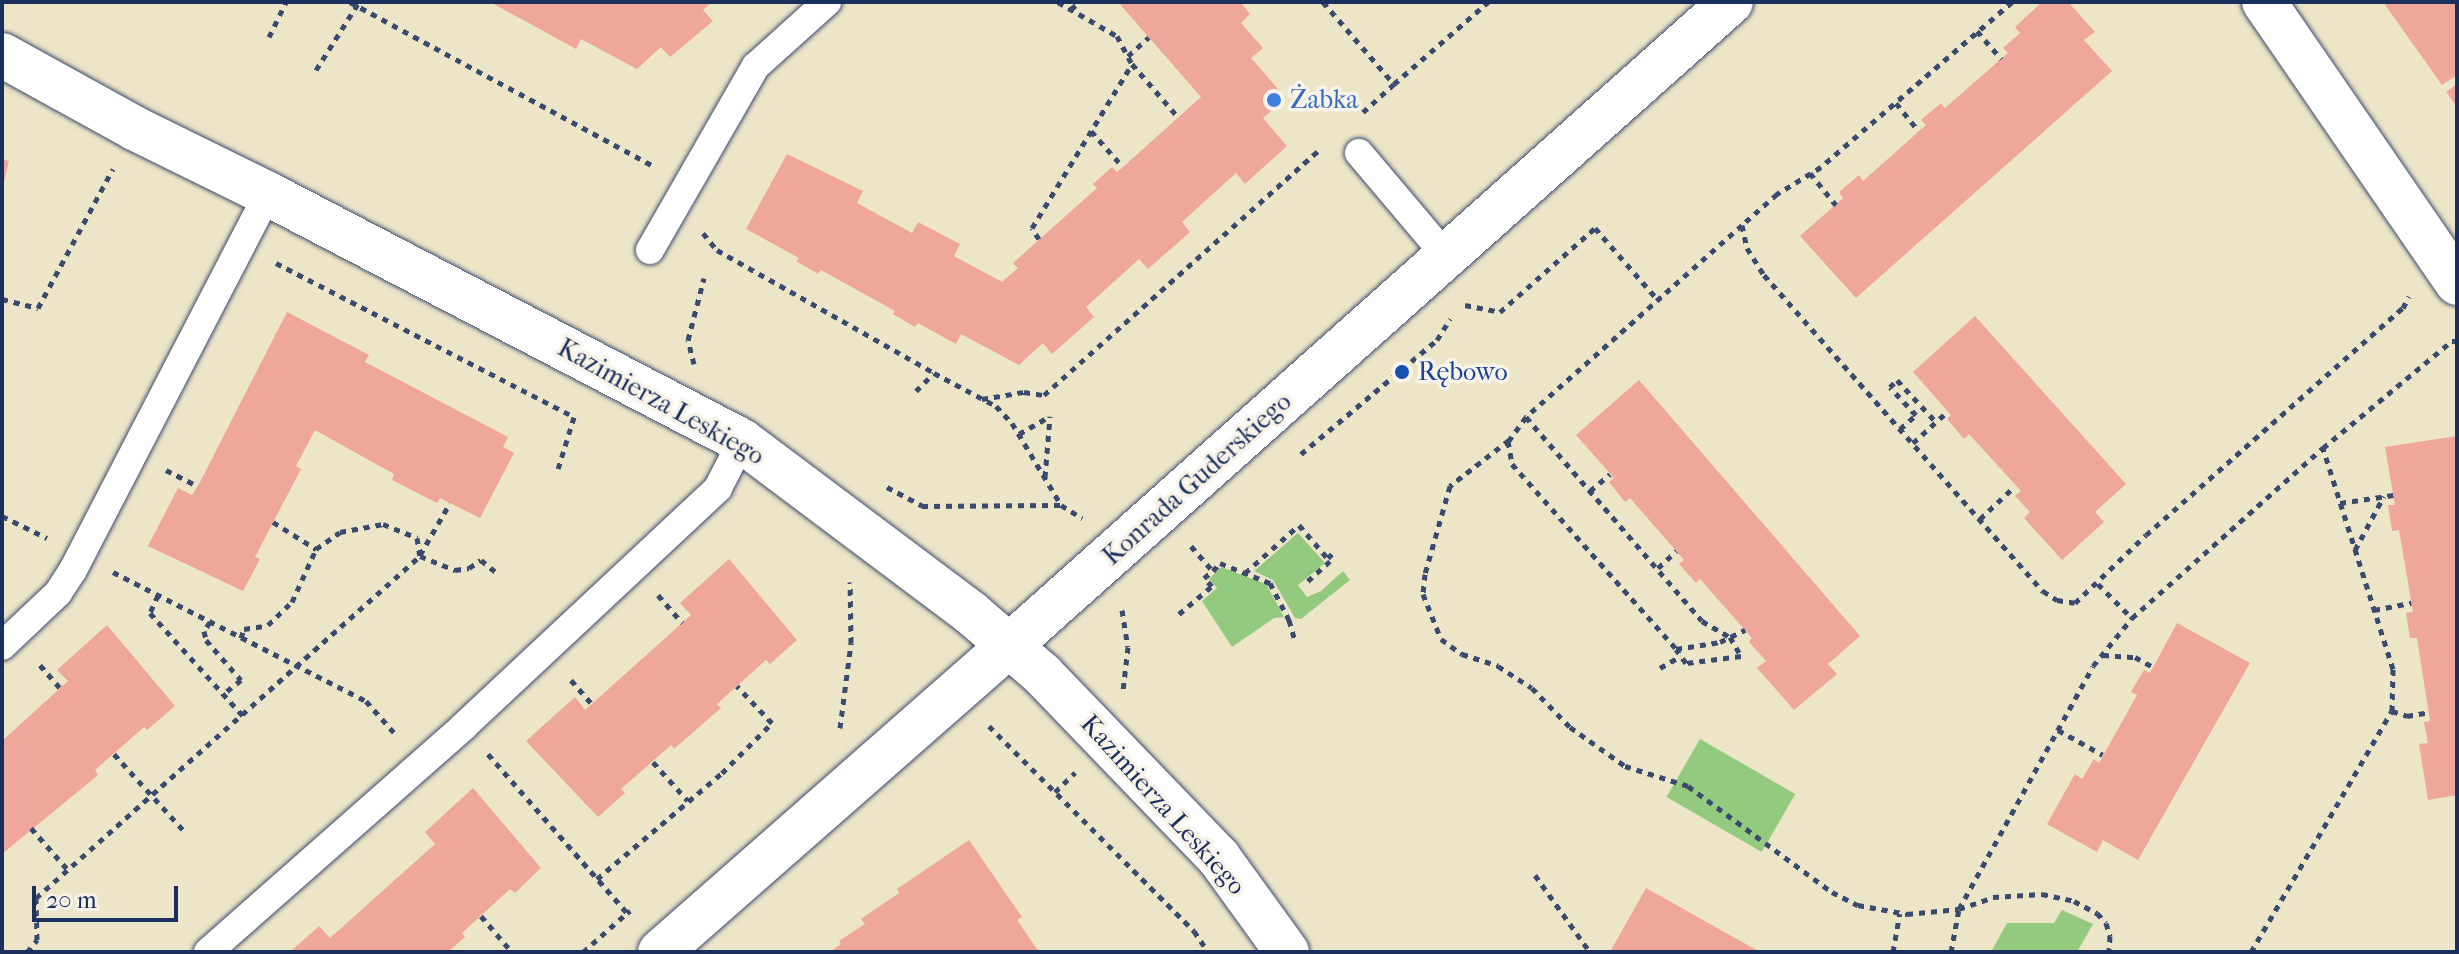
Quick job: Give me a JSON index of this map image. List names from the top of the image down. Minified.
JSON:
{"streets":{"street":["Kazimierza Leskiego","Konrada Guderskiego"]},"crossings":[["Kazimierza Leskiego","Konrada Guderskiego"]],"places":["Żabka","Rębowo"],"scale_bar":"20 m"}
